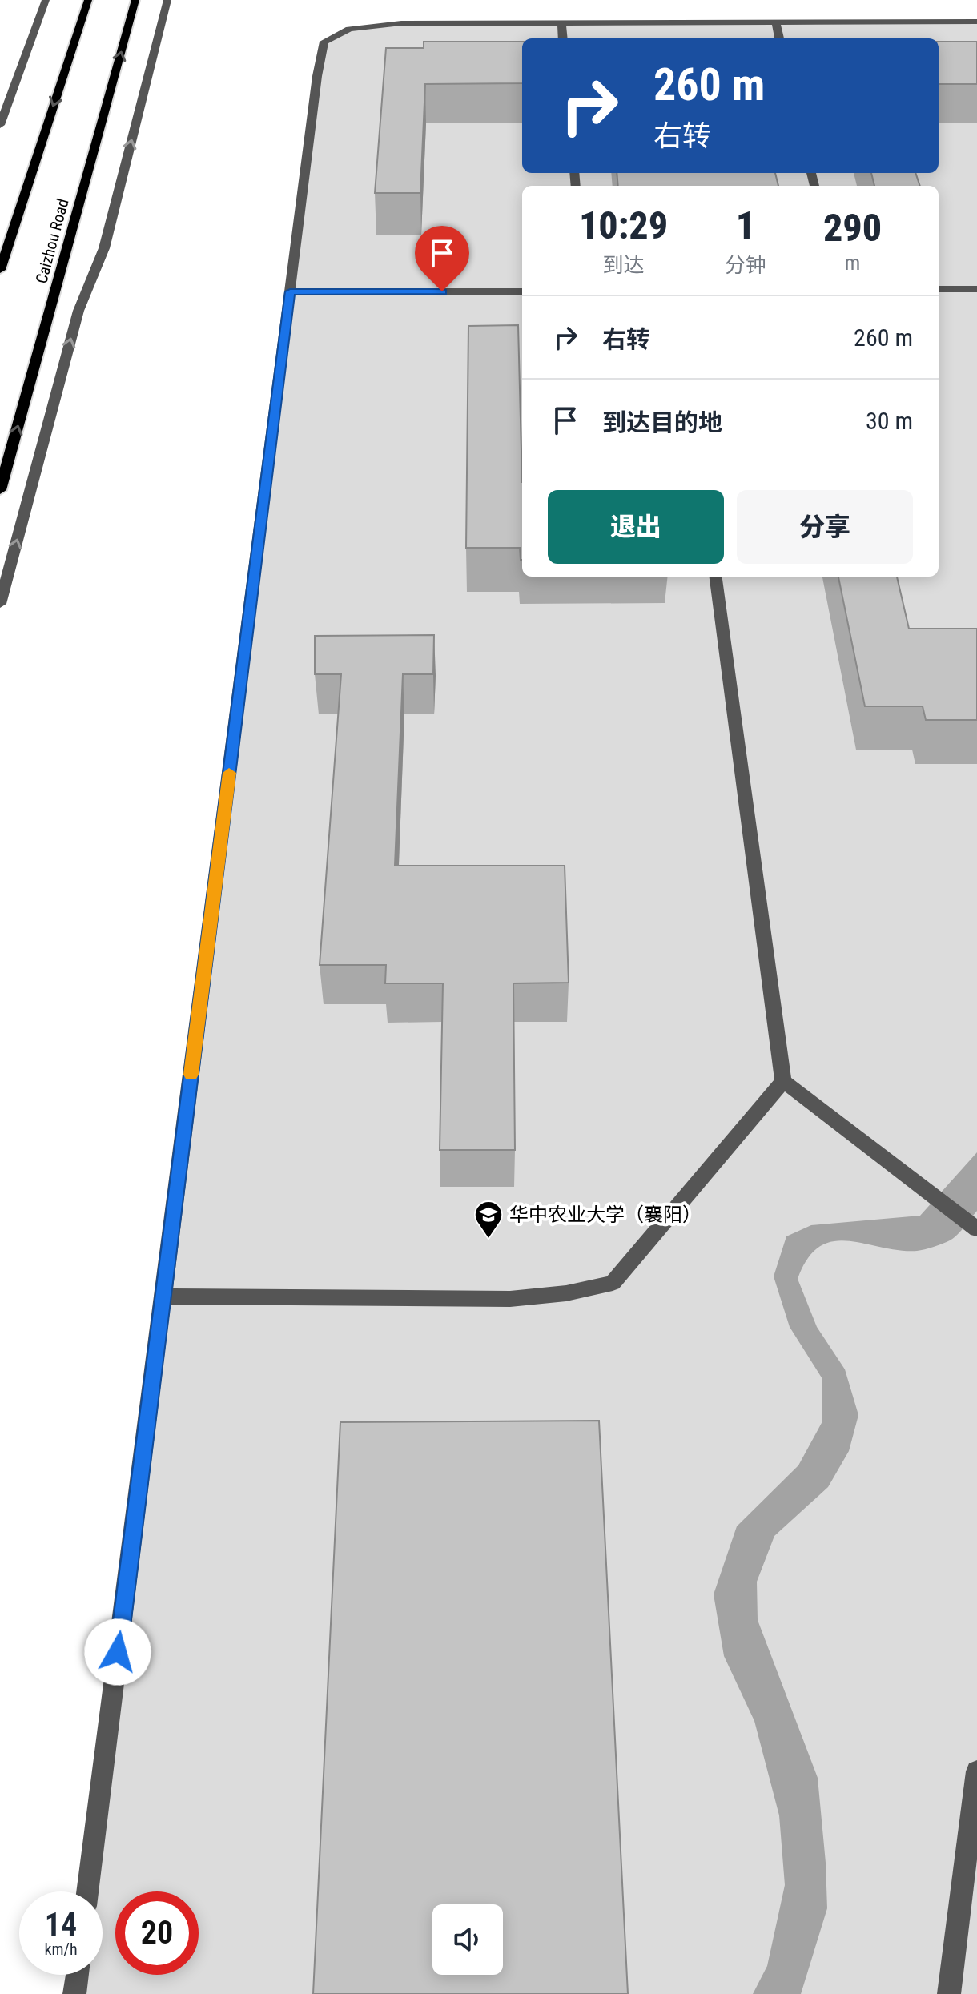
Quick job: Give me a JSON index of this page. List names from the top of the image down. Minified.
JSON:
{"streets":{"main road":["Caizhou Road"]},"places":{"school or university":["华中农业大学（襄阳）"]},"page":{"turn":["260 m","右转"],"eta":["10:29","到达","1","分钟","290","m"],"list":[{"name":"右转","value":"260 m"},{"name":"到达目的地","value":"30 m"}],"buttons":["退出","分享"],"speed":"14 km/h","limit":"20"}}
